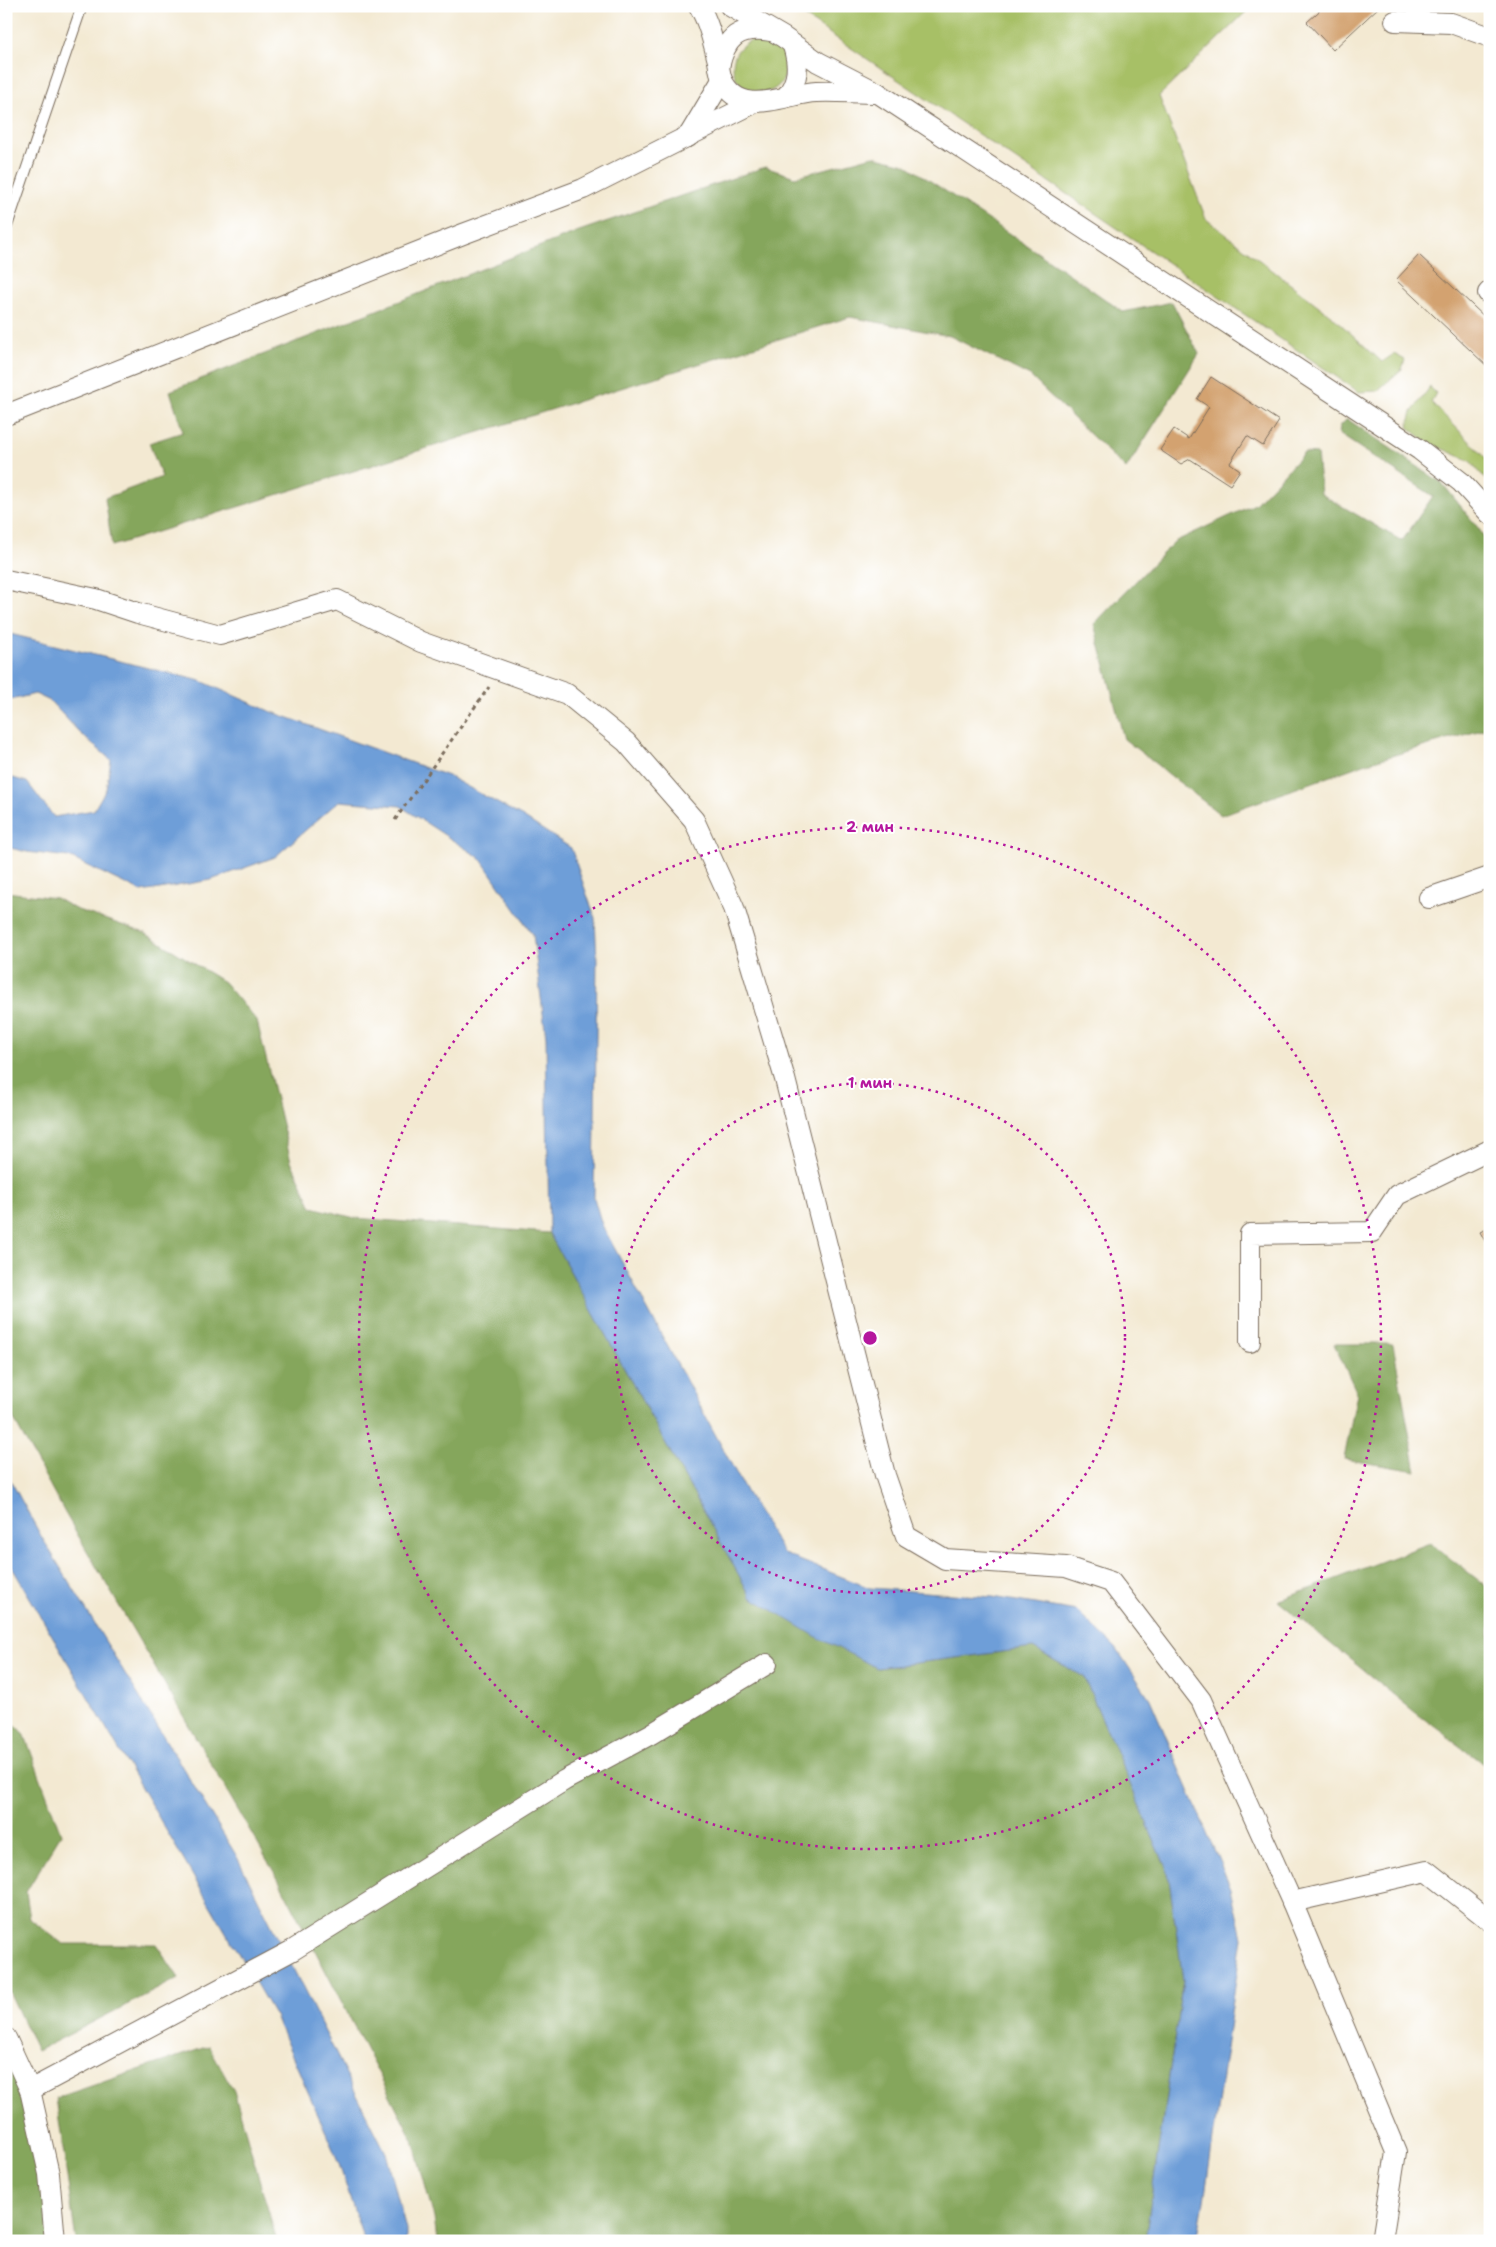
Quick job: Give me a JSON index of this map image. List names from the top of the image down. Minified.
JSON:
{"rings":["2 мин","1 мин"]}
